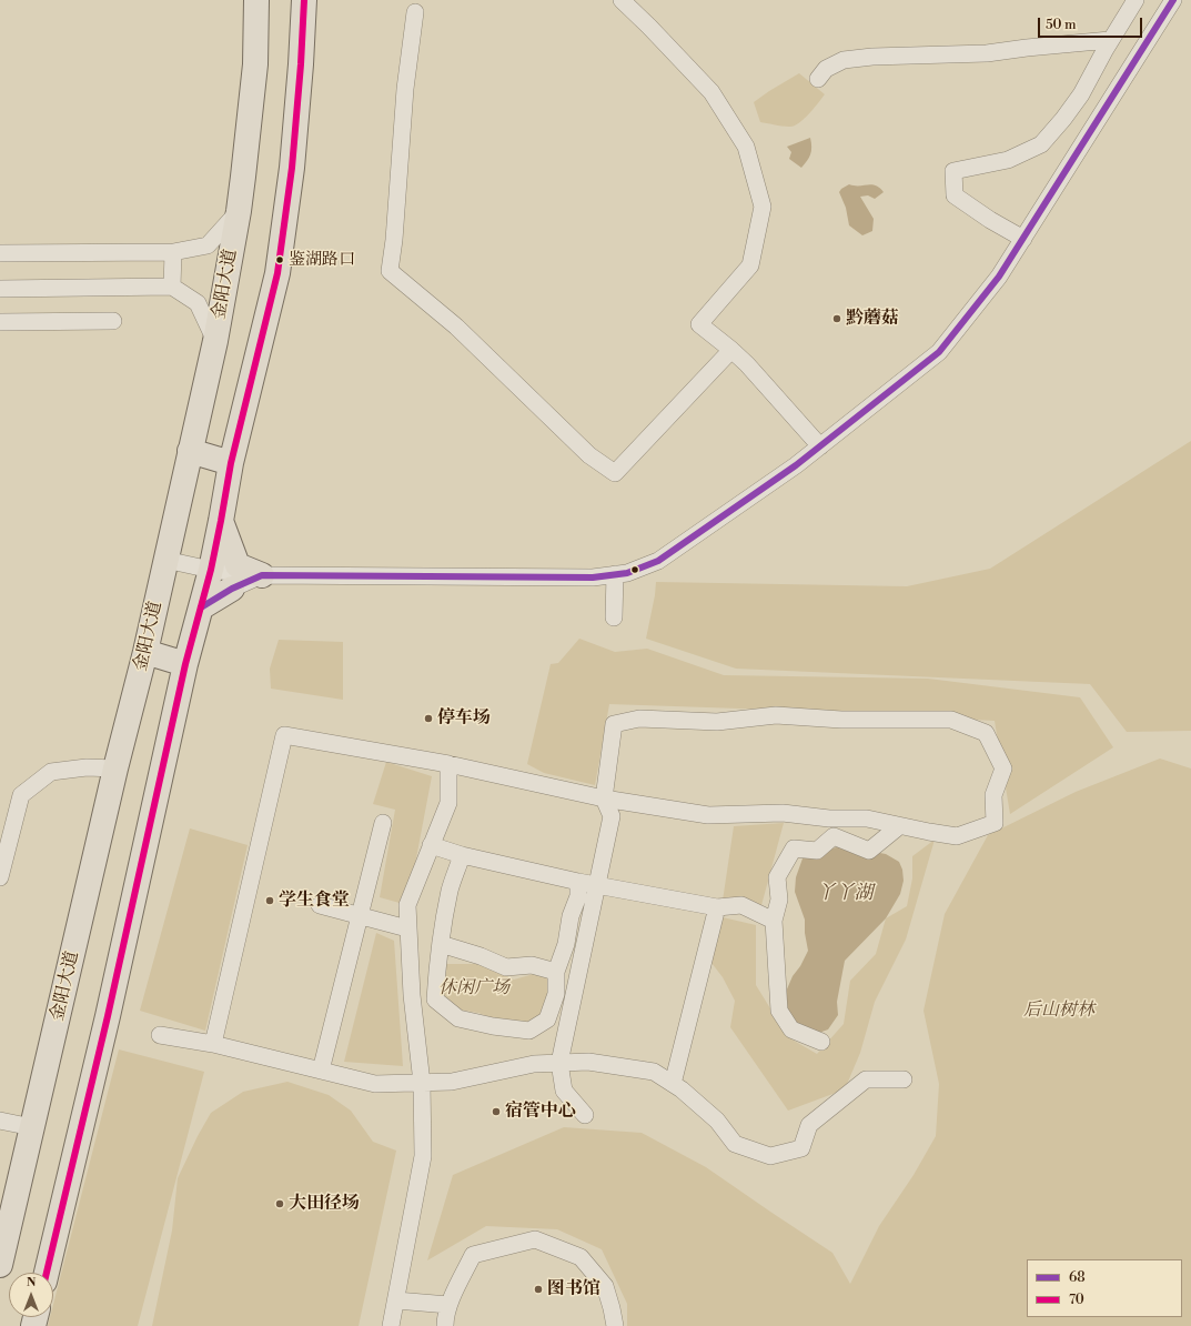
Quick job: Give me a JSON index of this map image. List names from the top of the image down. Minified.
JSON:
{"streets":{"main road":["金阳大道"]},"water":["丫丫湖"],"parks":["休闲广场","后山树林"],"places":["鉴湖路口","黔蘑菇","停车场","学生食堂","宿管中心","大田径场","图书馆"],"lines":["transit line 68","transit line 70"],"legend":["68","70"],"scale_bar":"50 m","north":"top"}
